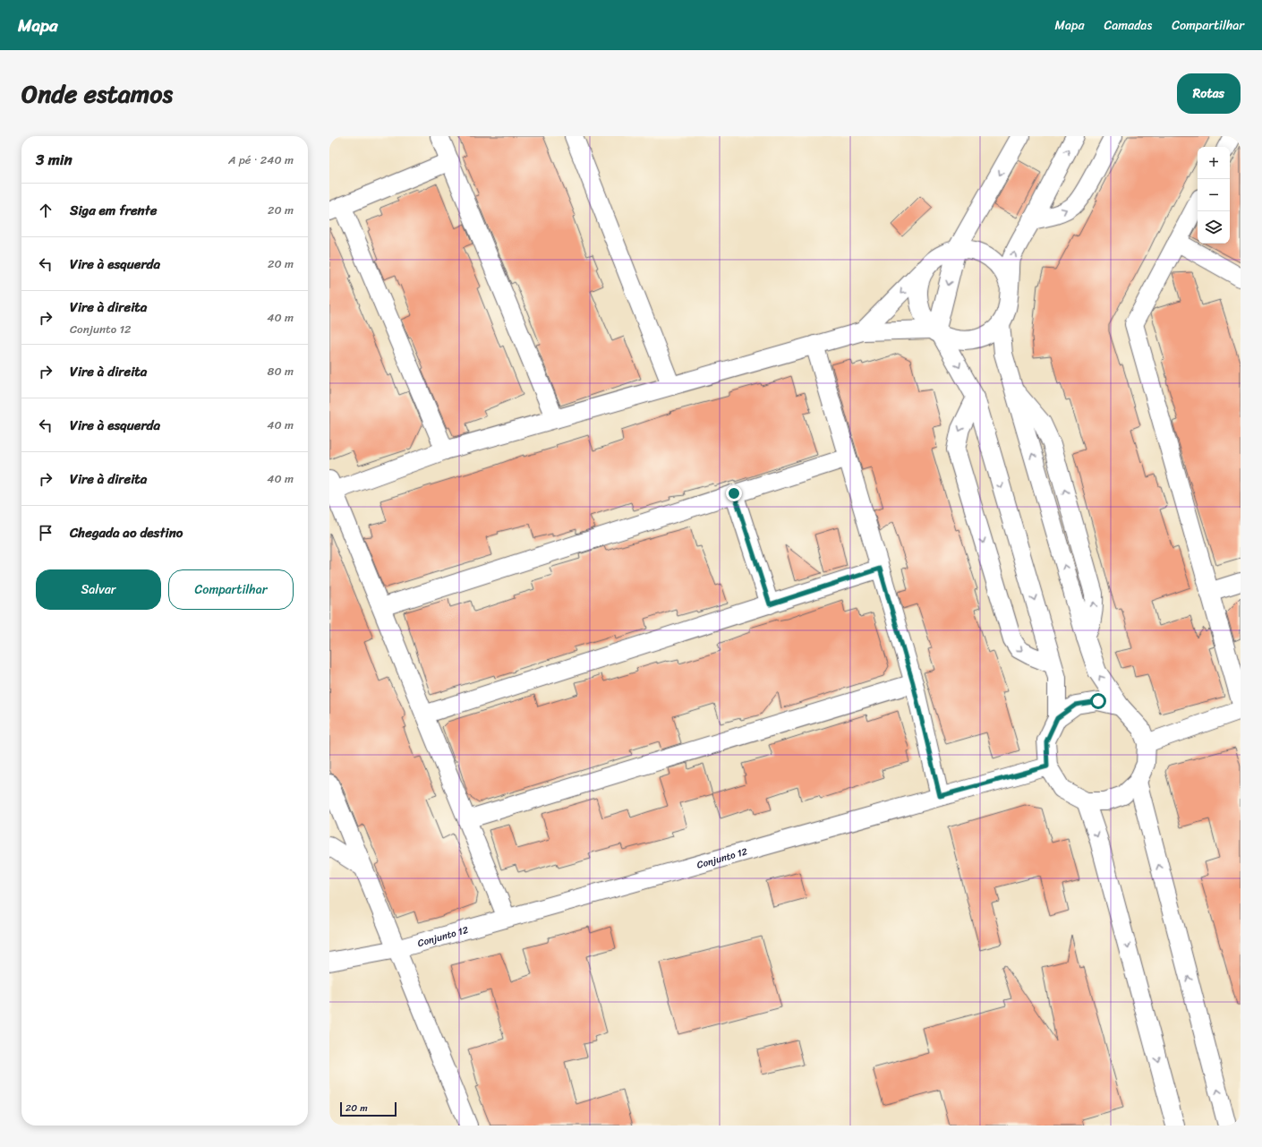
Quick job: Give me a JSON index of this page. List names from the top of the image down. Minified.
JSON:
{"streets":{"street":["Conjunto 12"]},"scale_bar":"20 m","page":{"header":"Mapa","nav":["Mapa","Camadas","Compartilhar"],"title":"Onde estamos","buttons":["Rotas",["Salvar","Compartilhar"]],"heading":["3 min","A pé · 240 m"],"map_buttons":["+","−"],"list":[["Siga em frente","20 m"],["Vire à esquerda","20 m"],["Vire à direita","Conjunto 12","40 m"],["Vire à direita","80 m"],["Vire à esquerda","40 m"],["Vire à direita","40 m"],"Chegada ao destino"],"scale":"20 m"}}
